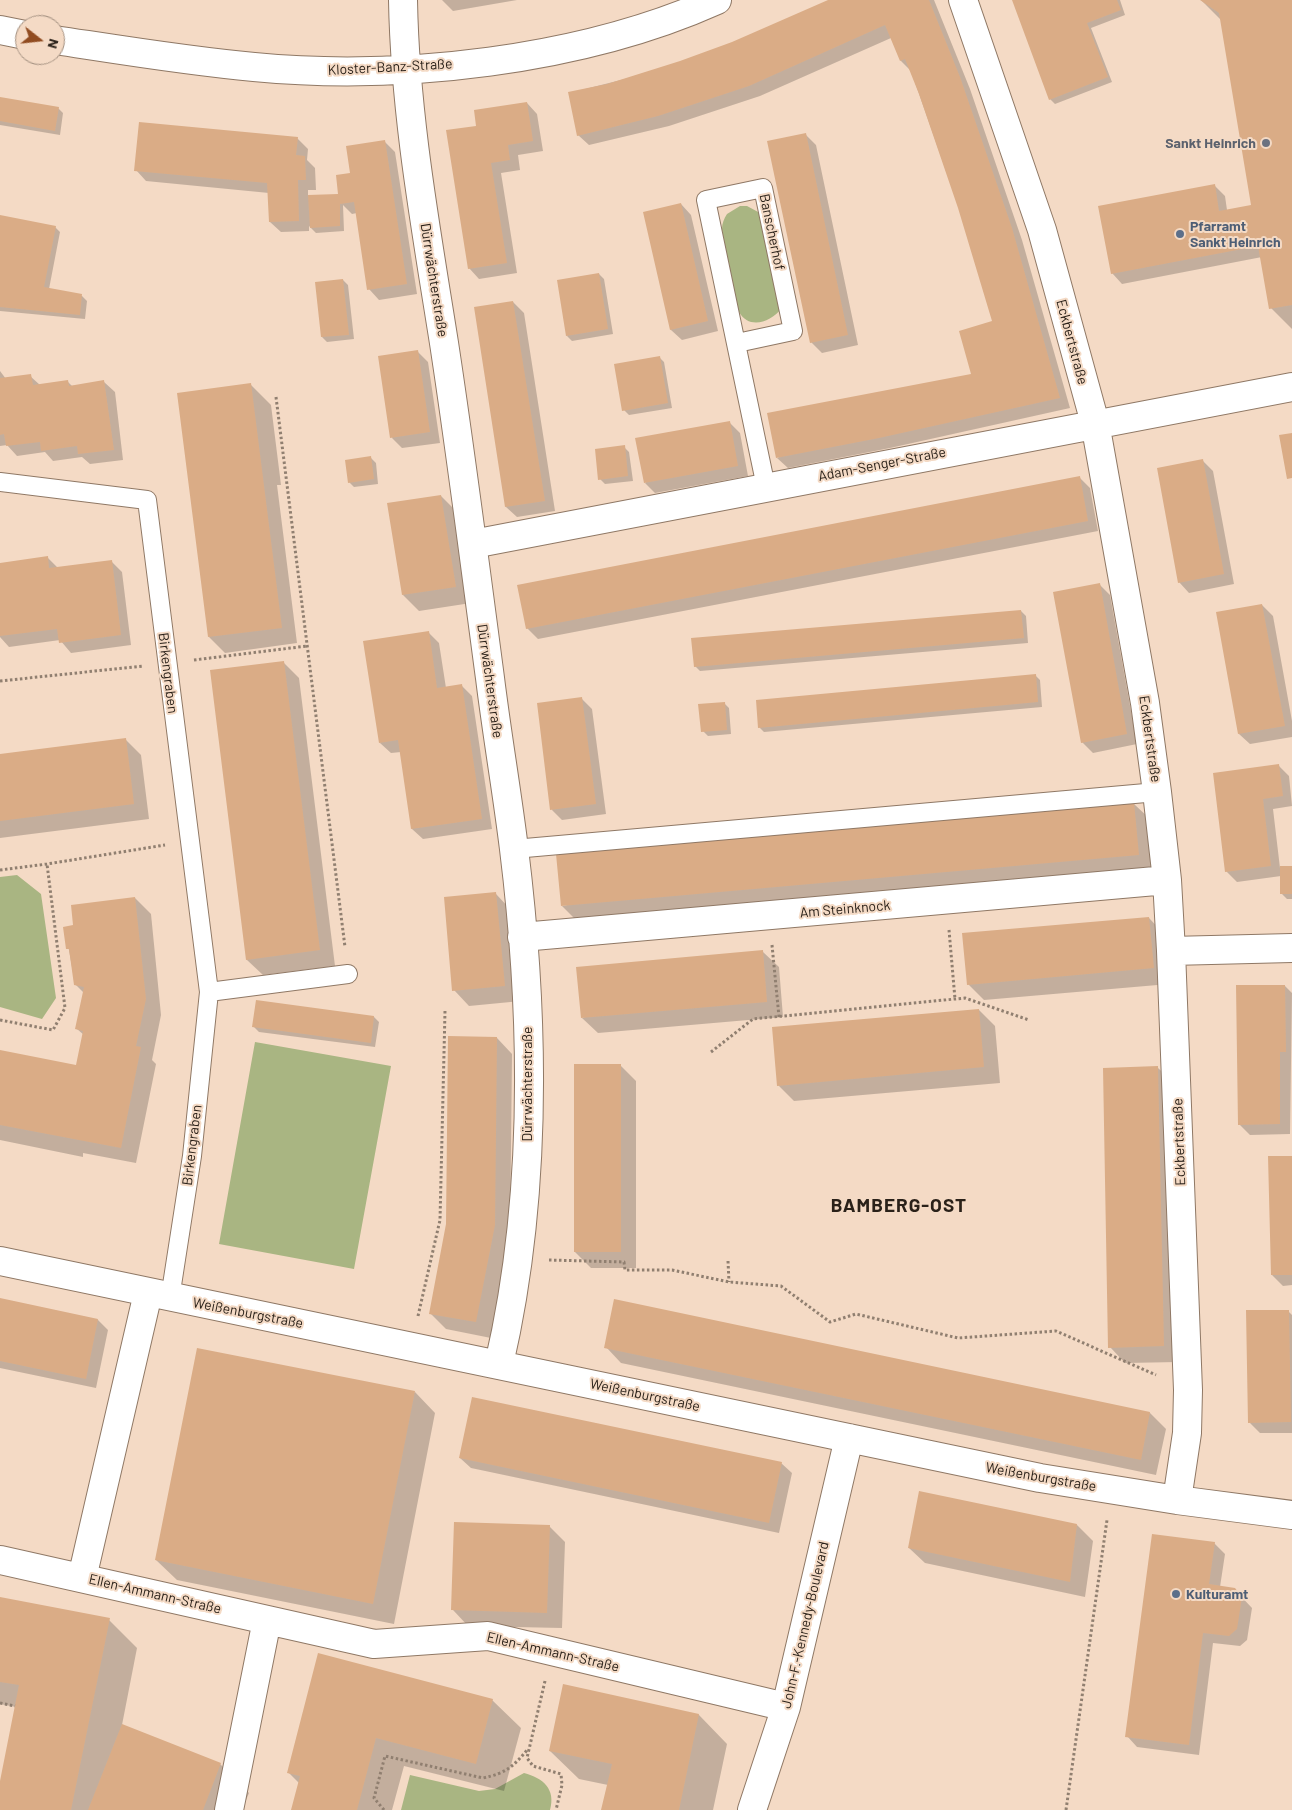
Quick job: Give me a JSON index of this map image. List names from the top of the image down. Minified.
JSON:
{"streets":{"street":["Kloster-Banz-Straße","Dürrwächterstraße","Eckbertstraße","Adam-Senger-Straße","Am Steinknock","Weißenburgstraße","Ellen-Ammann-Straße","John-F.-Kennedy-Boulevard"],"lane":["Banscherhof","Birkengraben"]},"crossings":[["Kloster-Banz-Straße","Dürrwächterstraße"],["Banscherhof","Adam-Senger-Straße"],["Dürrwächterstraße","Adam-Senger-Straße"],["Dürrwächterstraße","Am Steinknock"],["Dürrwächterstraße","Weißenburgstraße"],["Eckbertstraße","Adam-Senger-Straße"],["Eckbertstraße","Am Steinknock"],["Eckbertstraße","Weißenburgstraße"],["Birkengraben","Weißenburgstraße"],["Birkengraben","Ellen-Ammann-Straße"],["Weißenburgstraße","Ellen-Ammann-Straße"],["Weißenburgstraße","John-F.-Kennedy-Boulevard"],["Ellen-Ammann-Straße","John-F.-Kennedy-Boulevard"]],"districts":["BAMBERG-OST"],"places":["Sankt Heinrich","Pfarramt Sankt Heinrich","Kulturamt"],"north":"right"}
